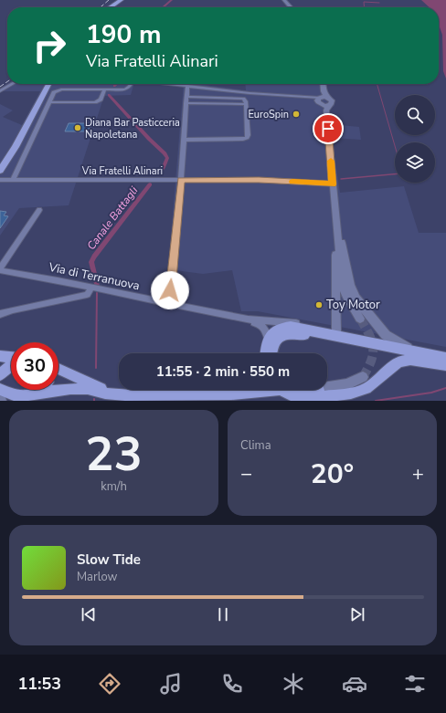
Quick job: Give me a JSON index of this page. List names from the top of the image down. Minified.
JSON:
{"streets":{"street":["Via Fratelli Alinari","Via di Terranuova"]},"water":["Canale Battagli"],"places":["EuroSpin","Diana Bar Pasticceria Napoletana","Toy Motor"],"page":{"turn":["190 m","Via Fratelli Alinari"],"limit":"30","trip":"11:55 · 2 min · 550 m","tile":[["23","km/h"],"Clima"],"heat":["−","20°","+"],"song":["Slow Tide","Marlow"],"tabs":"11:53"}}
